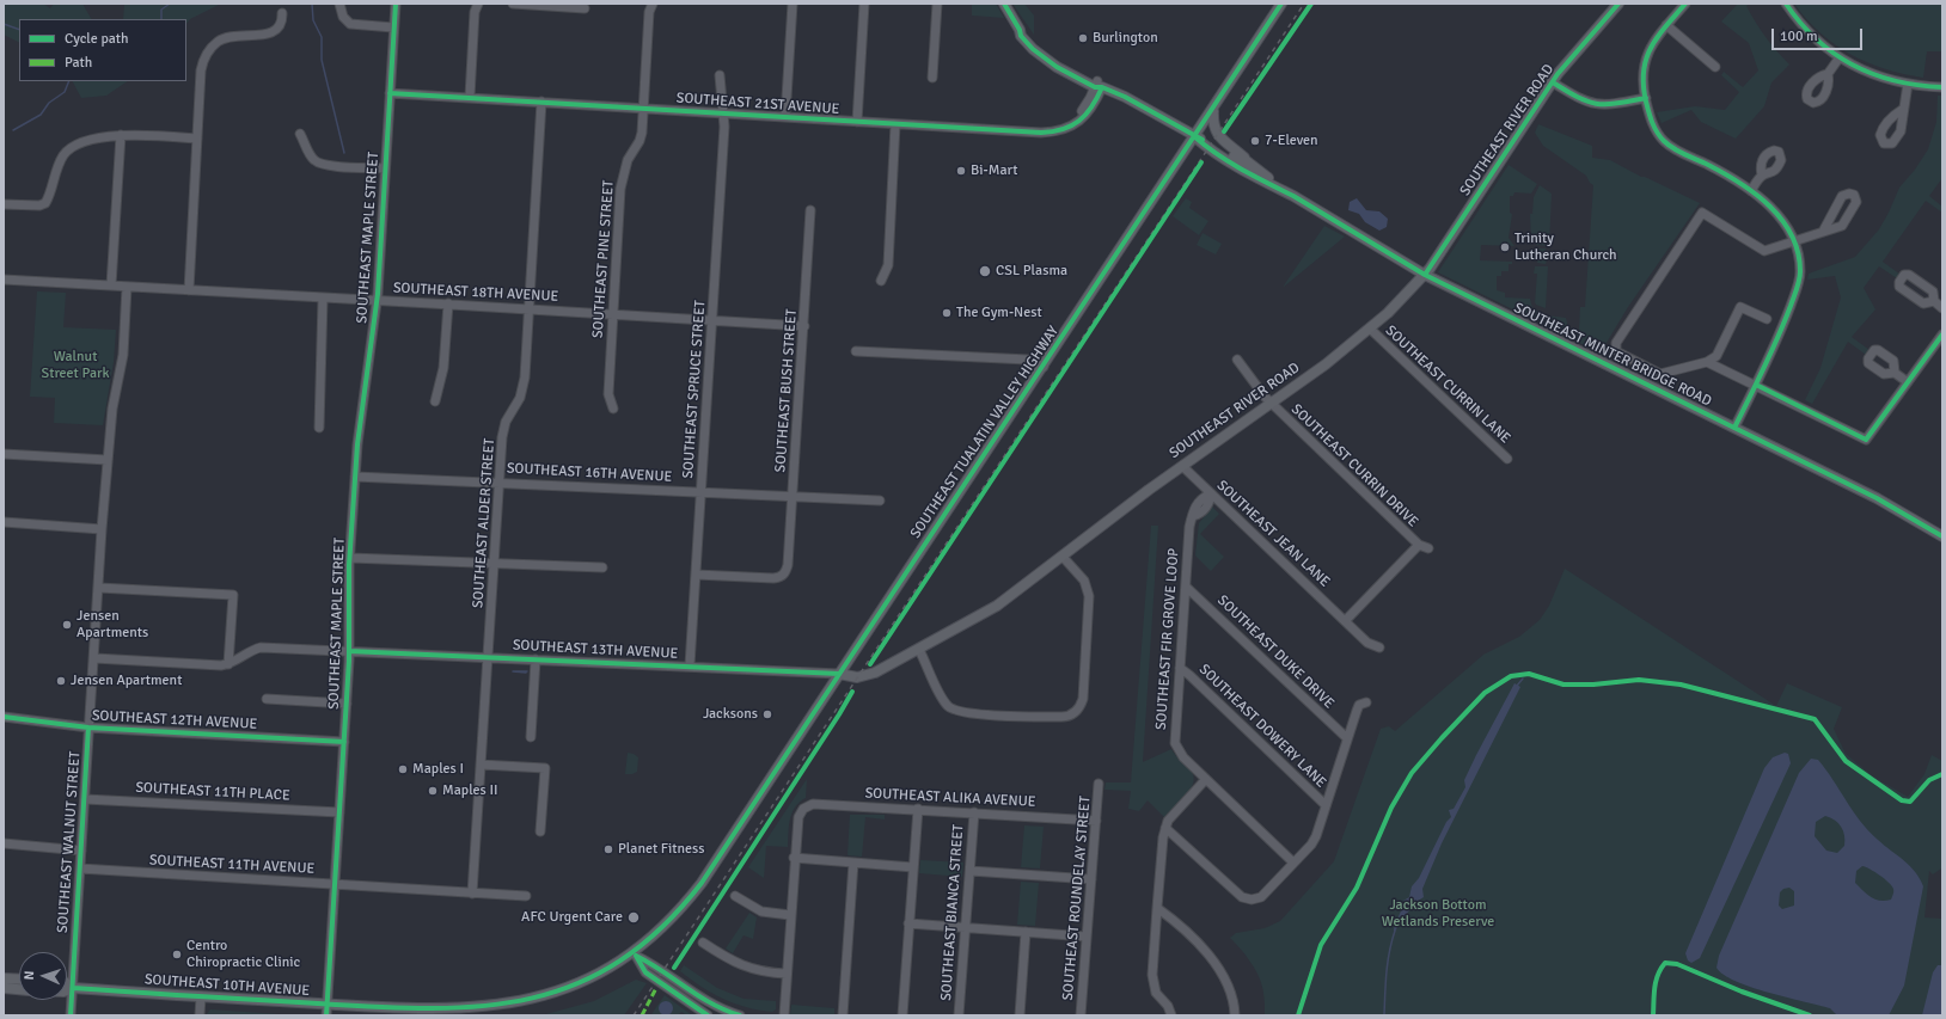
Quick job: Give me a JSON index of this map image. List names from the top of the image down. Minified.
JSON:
{"streets":{"main road":["SOUTHEAST RIVER ROAD","SOUTHEAST MINTER BRIDGE ROAD","SOUTHEAST TUALATIN VALLEY HIGHWAY","SOUTHEAST 10TH AVENUE"],"street":["SOUTHEAST 21ST AVENUE","SOUTHEAST MAPLE STREET","SOUTHEAST PINE STREET","SOUTHEAST 18TH AVENUE","SOUTHEAST CURRIN LANE","SOUTHEAST SPRUCE STREET","SOUTHEAST BUSH STREET","SOUTHEAST CURRIN DRIVE","SOUTHEAST 16TH AVENUE","SOUTHEAST ALDER STREET","SOUTHEAST JEAN LANE","SOUTHEAST FIR GROVE LOOP","SOUTHEAST 13TH AVENUE","SOUTHEAST DUKE DRIVE","SOUTHEAST 12TH AVENUE","SOUTHEAST DOWERY LANE","SOUTHEAST 11TH PLACE","SOUTHEAST ALIKA AVENUE","SOUTHEAST WALNUT STREET","SOUTHEAST 11TH AVENUE","SOUTHEAST ROUNDELAY STREET","SOUTHEAST BIANCA STREET"]},"crossings":[["SOUTHEAST 21ST AVENUE","SOUTHEAST MAPLE STREET"],["SOUTHEAST 21ST AVENUE","SOUTHEAST PINE STREET"],["SOUTHEAST 21ST AVENUE","SOUTHEAST SPRUCE STREET"],["SOUTHEAST 21ST AVENUE","SOUTHEAST ALDER STREET"],["SOUTHEAST RIVER ROAD","SOUTHEAST MINTER BRIDGE ROAD"],["SOUTHEAST RIVER ROAD","SOUTHEAST CURRIN LANE"],["SOUTHEAST RIVER ROAD","SOUTHEAST TUALATIN VALLEY HIGHWAY"],["SOUTHEAST RIVER ROAD","SOUTHEAST CURRIN DRIVE"],["SOUTHEAST RIVER ROAD","SOUTHEAST JEAN LANE"],["SOUTHEAST RIVER ROAD","SOUTHEAST 13TH AVENUE"],["SOUTHEAST MAPLE STREET","SOUTHEAST 18TH AVENUE"],["SOUTHEAST MAPLE STREET","SOUTHEAST 16TH AVENUE"],["SOUTHEAST MAPLE STREET","SOUTHEAST 13TH AVENUE"],["SOUTHEAST MAPLE STREET","SOUTHEAST 12TH AVENUE"],["SOUTHEAST MAPLE STREET","SOUTHEAST 11TH PLACE"],["SOUTHEAST MAPLE STREET","SOUTHEAST 11TH AVENUE"],["SOUTHEAST MAPLE STREET","SOUTHEAST 10TH AVENUE"],["SOUTHEAST PINE STREET","SOUTHEAST 18TH AVENUE"],["SOUTHEAST 18TH AVENUE","SOUTHEAST SPRUCE STREET"],["SOUTHEAST 18TH AVENUE","SOUTHEAST BUSH STREET"],["SOUTHEAST 18TH AVENUE","SOUTHEAST ALDER STREET"],["SOUTHEAST 18TH AVENUE","SOUTHEAST WALNUT STREET"],["SOUTHEAST MINTER BRIDGE ROAD","SOUTHEAST TUALATIN VALLEY HIGHWAY"],["SOUTHEAST SPRUCE STREET","SOUTHEAST BUSH STREET"],["SOUTHEAST SPRUCE STREET","SOUTHEAST 16TH AVENUE"],["SOUTHEAST SPRUCE STREET","SOUTHEAST 13TH AVENUE"],["SOUTHEAST BUSH STREET","SOUTHEAST 16TH AVENUE"],["SOUTHEAST TUALATIN VALLEY HIGHWAY","SOUTHEAST 13TH AVENUE"],["SOUTHEAST TUALATIN VALLEY HIGHWAY","SOUTHEAST 10TH AVENUE"],["SOUTHEAST 16TH AVENUE","SOUTHEAST ALDER STREET"],["SOUTHEAST ALDER STREET","SOUTHEAST 13TH AVENUE"],["SOUTHEAST ALDER STREET","SOUTHEAST 11TH AVENUE"],["SOUTHEAST JEAN LANE","SOUTHEAST FIR GROVE LOOP"],["SOUTHEAST FIR GROVE LOOP","SOUTHEAST DUKE DRIVE"],["SOUTHEAST FIR GROVE LOOP","SOUTHEAST DOWERY LANE"],["SOUTHEAST 12TH AVENUE","SOUTHEAST WALNUT STREET"],["SOUTHEAST 11TH PLACE","SOUTHEAST WALNUT STREET"],["SOUTHEAST ALIKA AVENUE","SOUTHEAST ROUNDELAY STREET"],["SOUTHEAST ALIKA AVENUE","SOUTHEAST BIANCA STREET"],["SOUTHEAST WALNUT STREET","SOUTHEAST 11TH AVENUE"],["SOUTHEAST WALNUT STREET","SOUTHEAST 10TH AVENUE"]],"parks":["Walnut Street Park","Jackson Bottom Wetlands Preserve"],"places":["Burlington","7-Eleven","Bi-Mart","Trinity Lutheran Church","CSL Plasma","The Gym-Nest","Jensen Apartments","Jensen Apartment","Jacksons","Maples I","Maples II","Planet Fitness","AFC Urgent Care","Centro Chiropractic Clinic"],"legend":["Cycle path","Path"],"scale_bar":"100 m","north":"left"}
